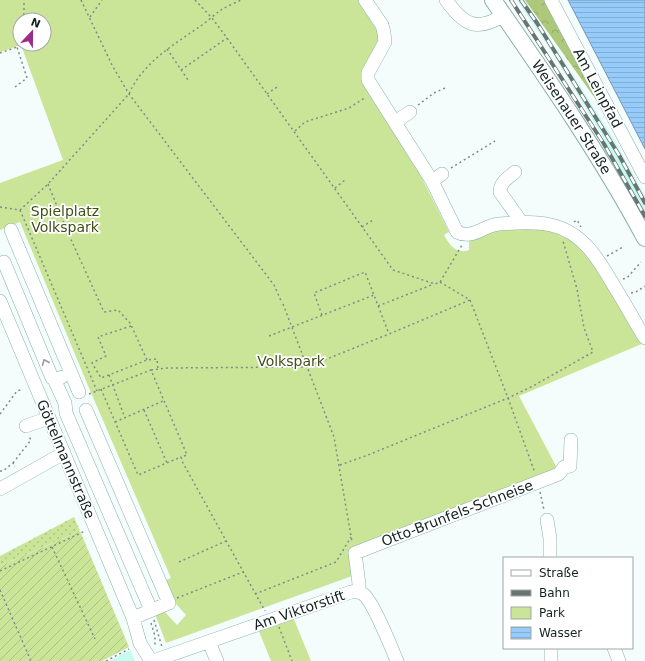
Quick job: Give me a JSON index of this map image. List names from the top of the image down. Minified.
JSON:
{"streets":{"main road":["Weisenauer Straße"],"street":["Am Leinpfad","Göttelmannstraße","Otto-Brunfels-Schneise","Am Viktorstift"]},"crossings":[["Göttelmannstraße","Am Viktorstift"]],"parks":["Spielplatz Volkspark","Volkspark"],"legend":["Straße","Bahn","Park","Wasser"],"north":"top"}
